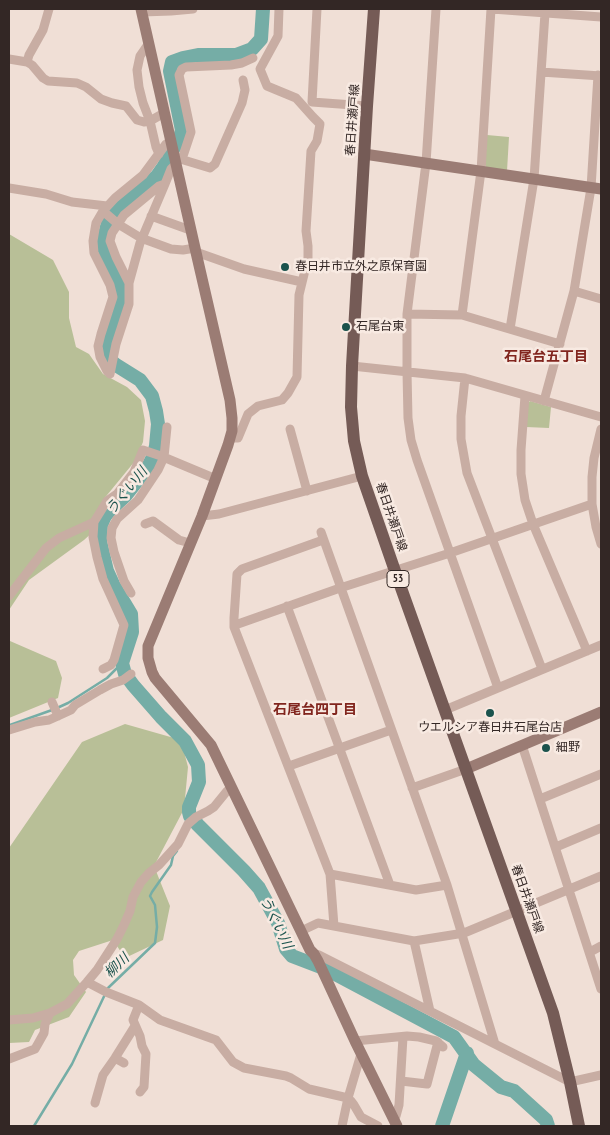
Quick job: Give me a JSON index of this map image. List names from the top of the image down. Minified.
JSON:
{"streets":{"main road":["春日井瀬戸線","53"]},"districts":["石尾台五丁目","石尾台四丁目"],"water":["うぐい川","柳川"],"places":["春日井市立外之原保育園","石尾台東","ウエルシア春日井石尾台店","細野"]}
